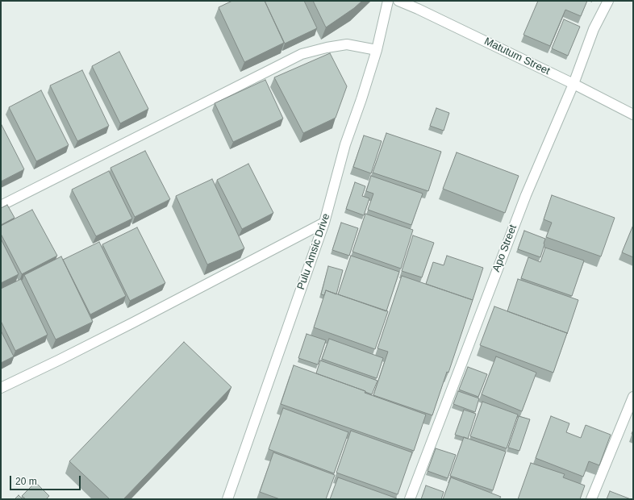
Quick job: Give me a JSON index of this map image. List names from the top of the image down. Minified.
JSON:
{"streets":{"street":["Matutum Street","Apo Street","Pulu Amsic Drive"]},"crossings":[["Matutum Street","Apo Street"]],"scale_bar":"20 m"}
